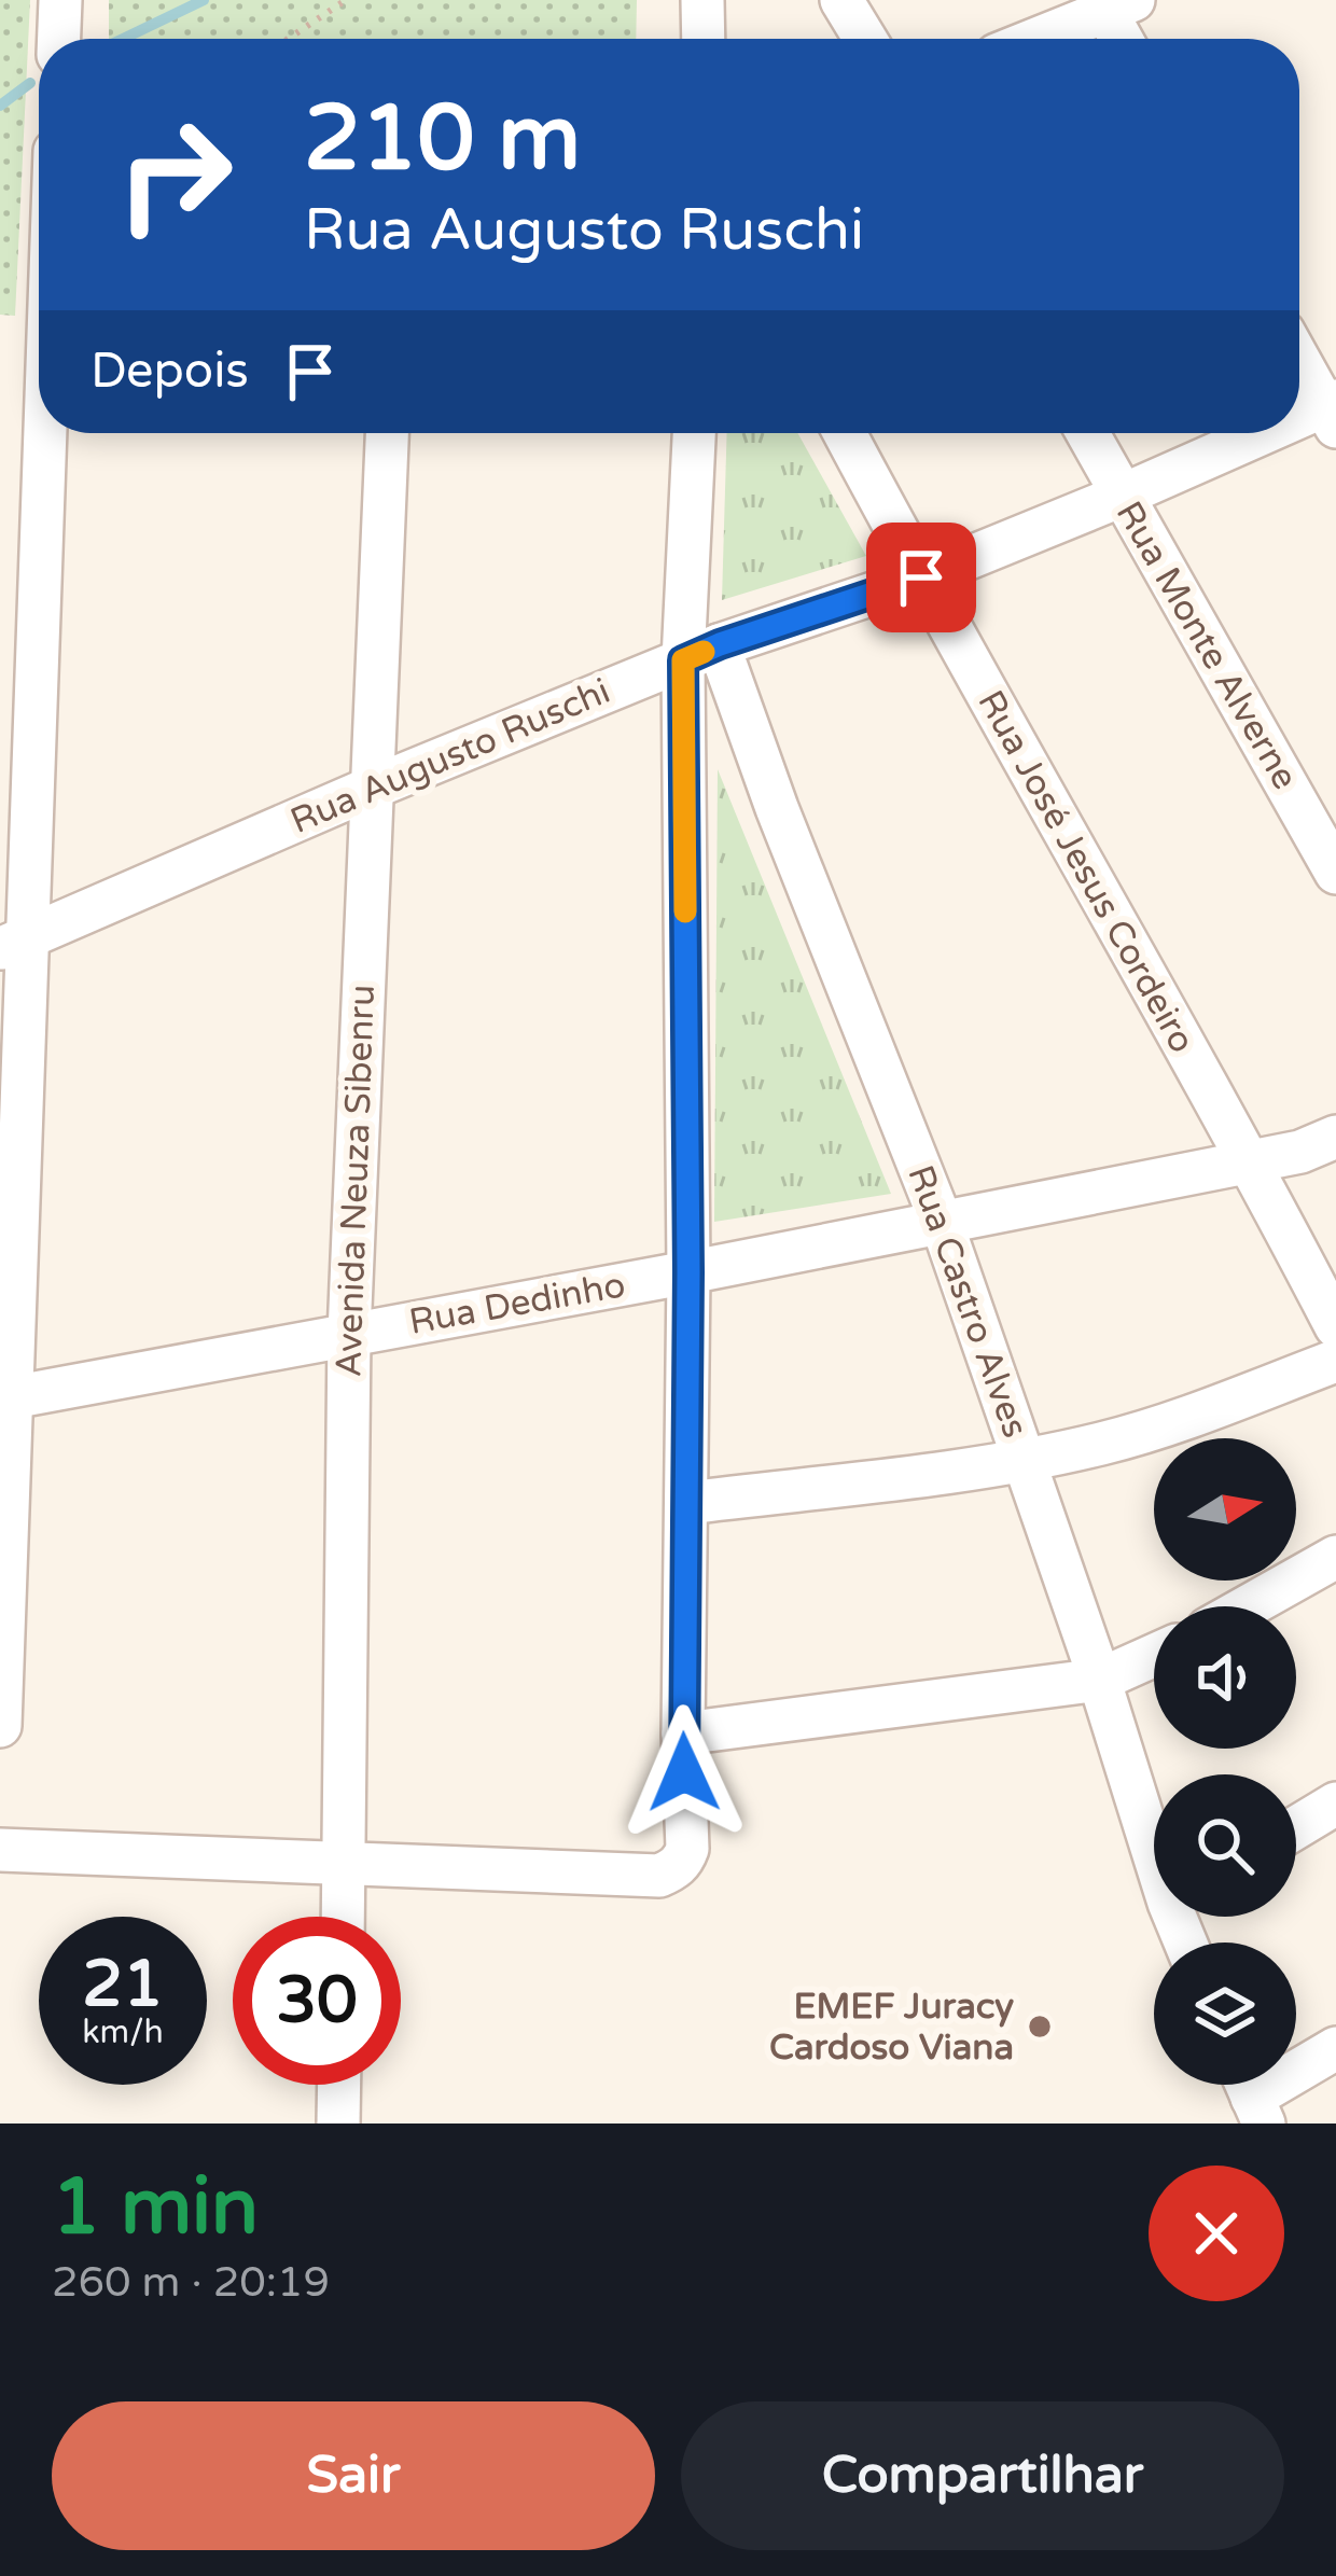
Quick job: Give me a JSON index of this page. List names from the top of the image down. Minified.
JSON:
{"streets":{"street":["Rua Monte Alverne","Rua Augusto Ruschi","Rua José Jesus Cordeiro","Avenida Neuza Sibenru","Rua Castro Alves","Rua Dedinho"]},"crossings":[["Rua Monte Alverne","Rua Augusto Ruschi"],["Rua Augusto Ruschi","Rua José Jesus Cordeiro"],["Rua Augusto Ruschi","Avenida Neuza Sibenru"],["Rua Augusto Ruschi","Rua Castro Alves"],["Rua José Jesus Cordeiro","Rua Dedinho"],["Avenida Neuza Sibenru","Rua Dedinho"],["Rua Castro Alves","Rua Dedinho"]],"places":["EMEF Juracy Cardoso Viana"],"north":"right","page":{"turn":["210 m","Rua Augusto Ruschi"],"then":"Depois","speed":"21 km/h","limit":"30","heading":["1 min","260 m · 20:19"],"buttons":["Sair","Compartilhar"]}}
